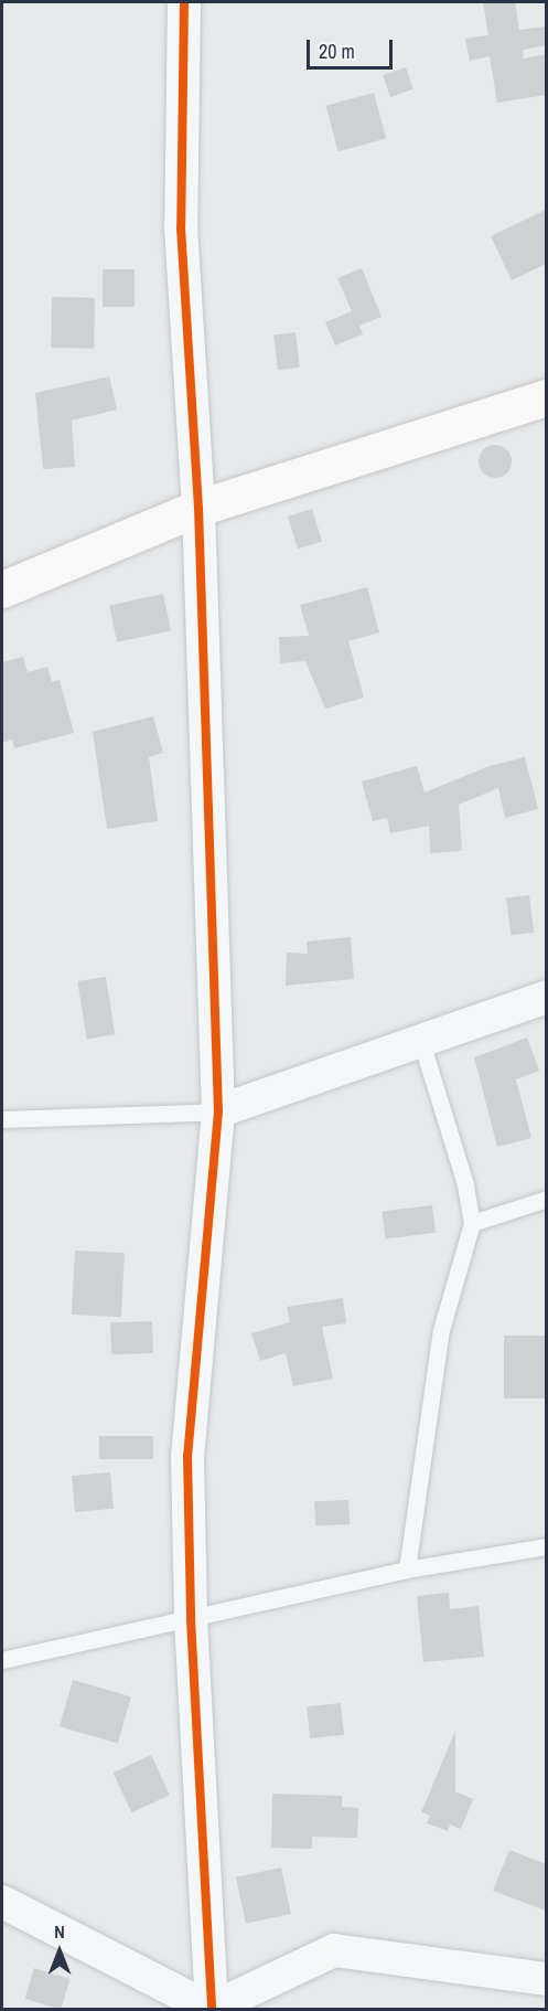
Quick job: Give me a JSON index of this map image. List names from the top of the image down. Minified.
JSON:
{"scale_bar":"20 m","north":"top"}
